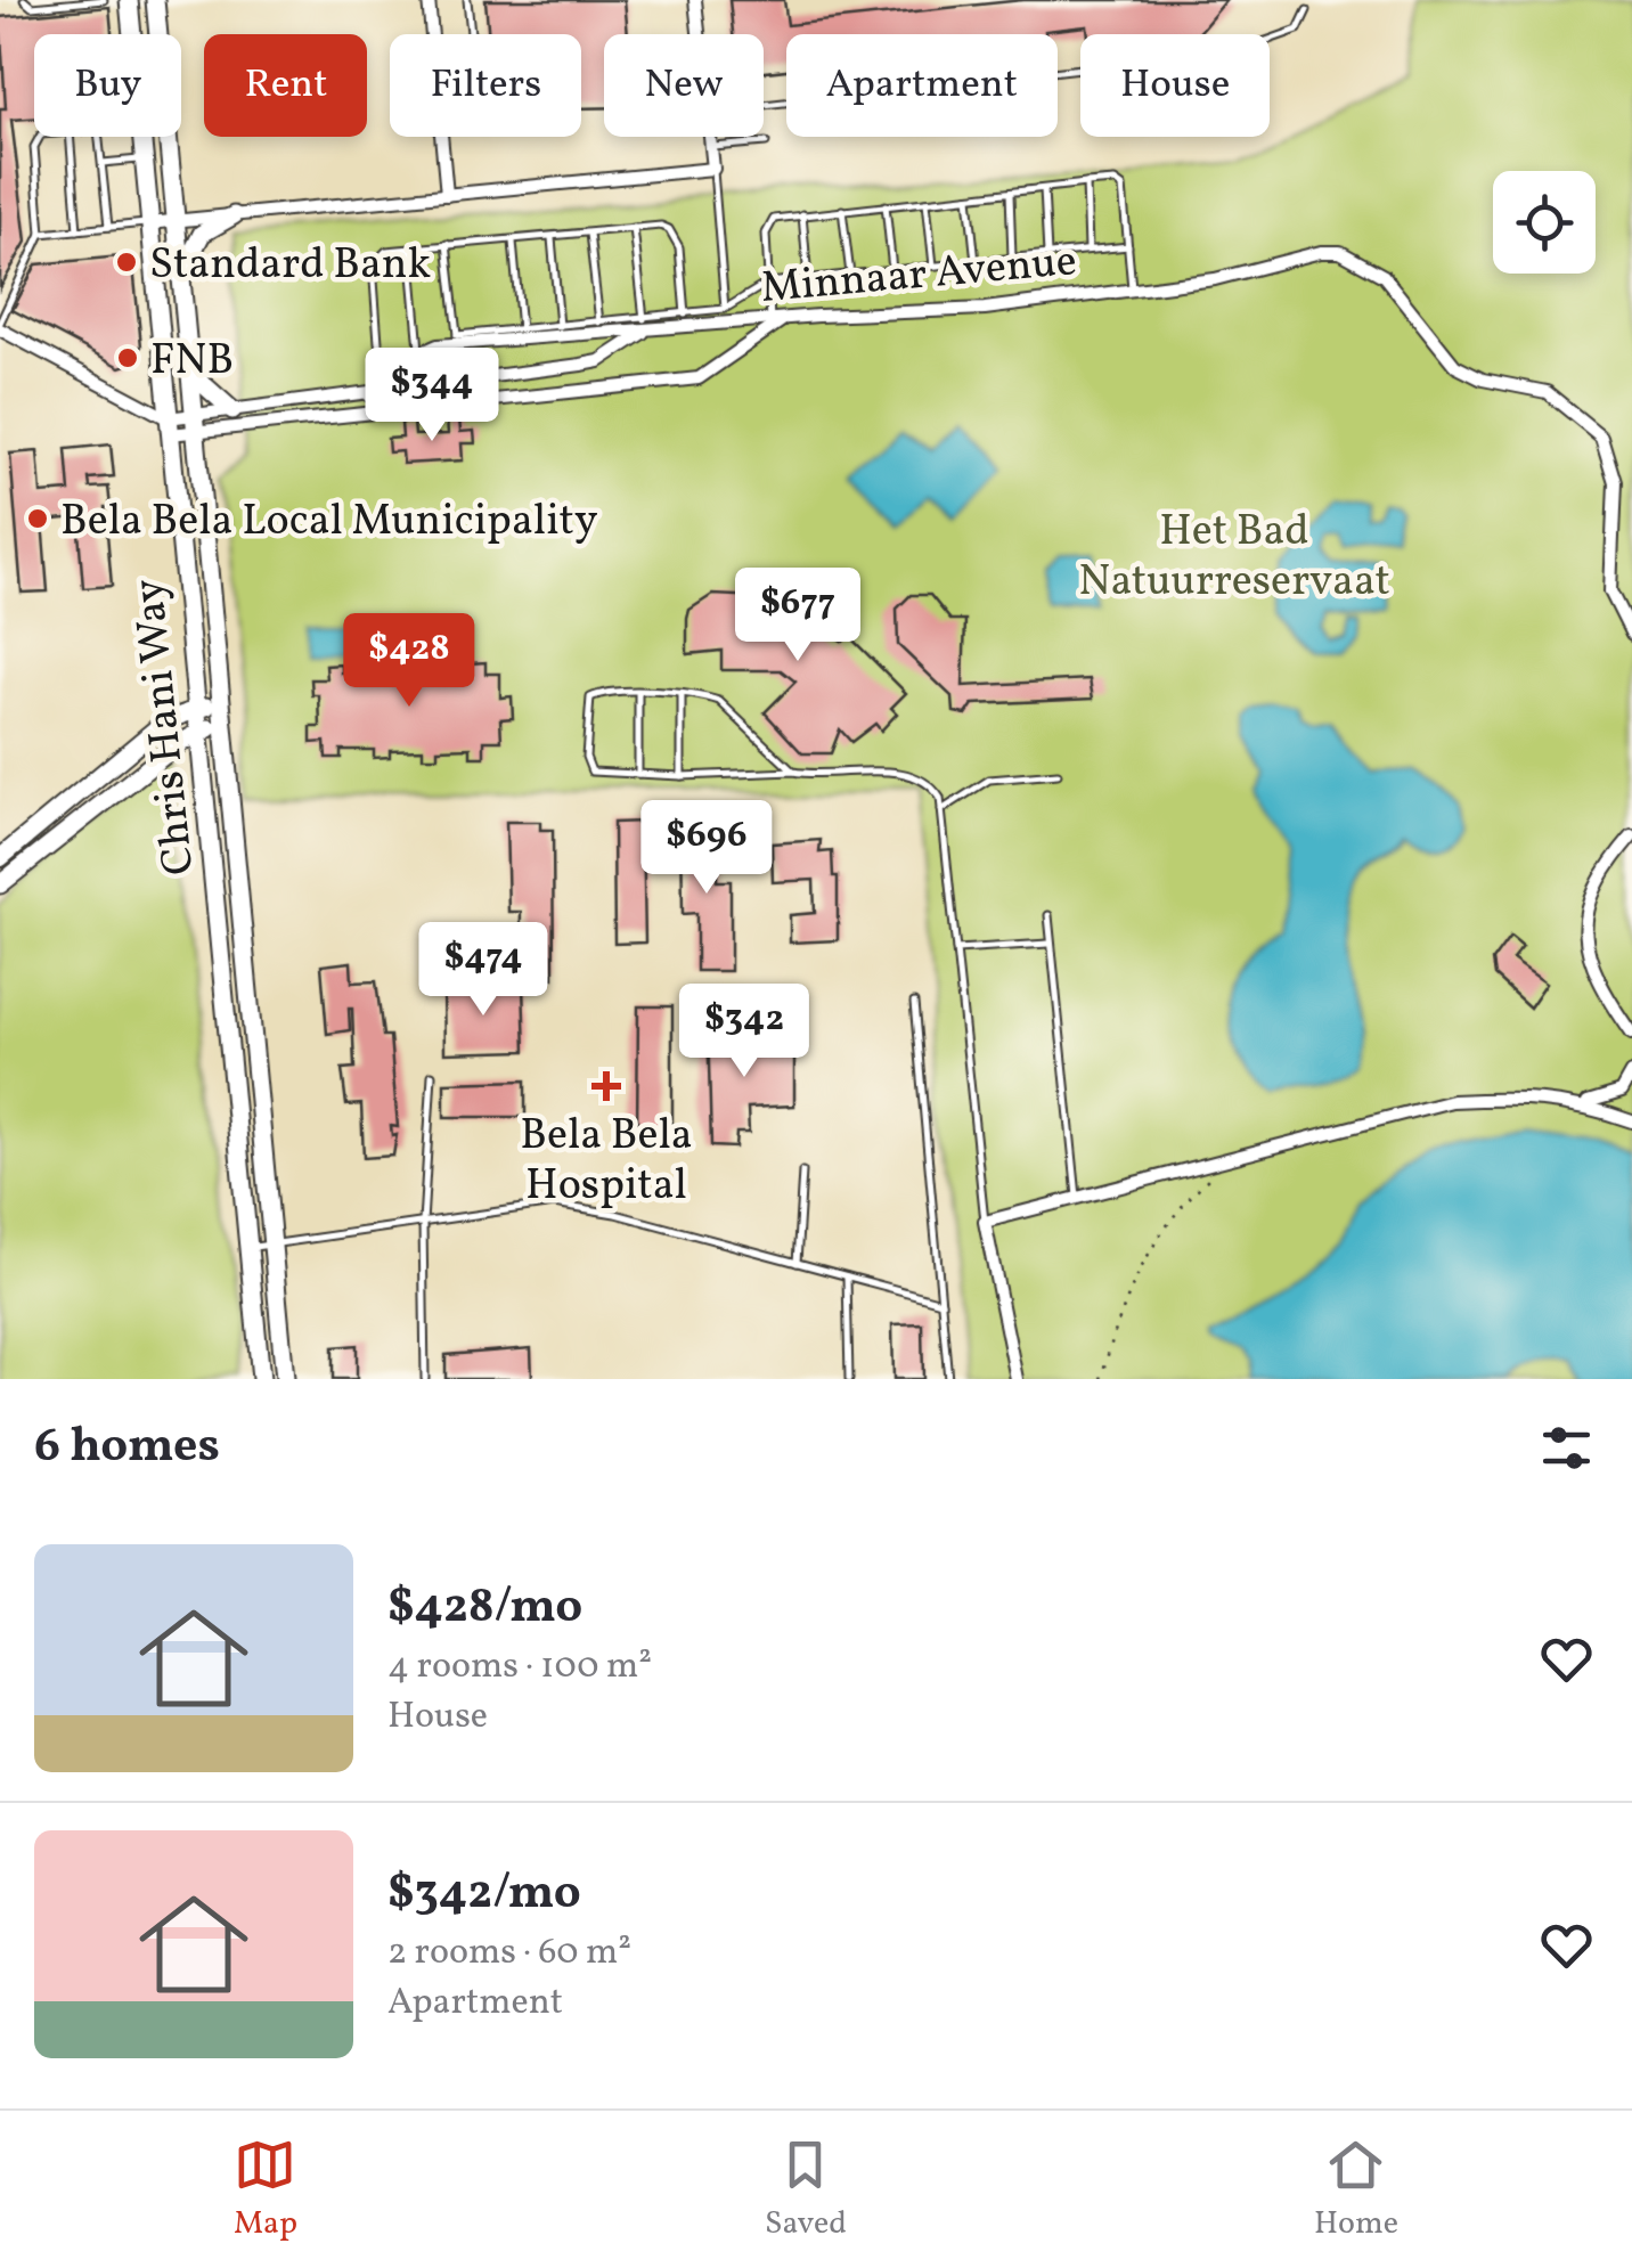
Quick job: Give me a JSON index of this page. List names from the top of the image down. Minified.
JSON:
{"streets":{"main road":["Chris Hani Way"],"street":["Minnaar Avenue"]},"parks":["Het Bad Natuurreservaat"],"places":{"other":["Standard Bank","FNB","Bela Bela Local Municipality"],"health":["Bela Bela Hospital"]},"page":{"chip":["Buy","Rent","Filters","New","Apartment","House"],"price":["$344","$677","$428","$696","$474","$342"],"heading":"6 homes","list":[{"name":"$428/mo","note":"4 rooms · 100 m² · House"},{"name":"$342/mo","note":"2 rooms · 60 m² · Apartment"}],"tabs":["Map","Saved","Home"]}}
